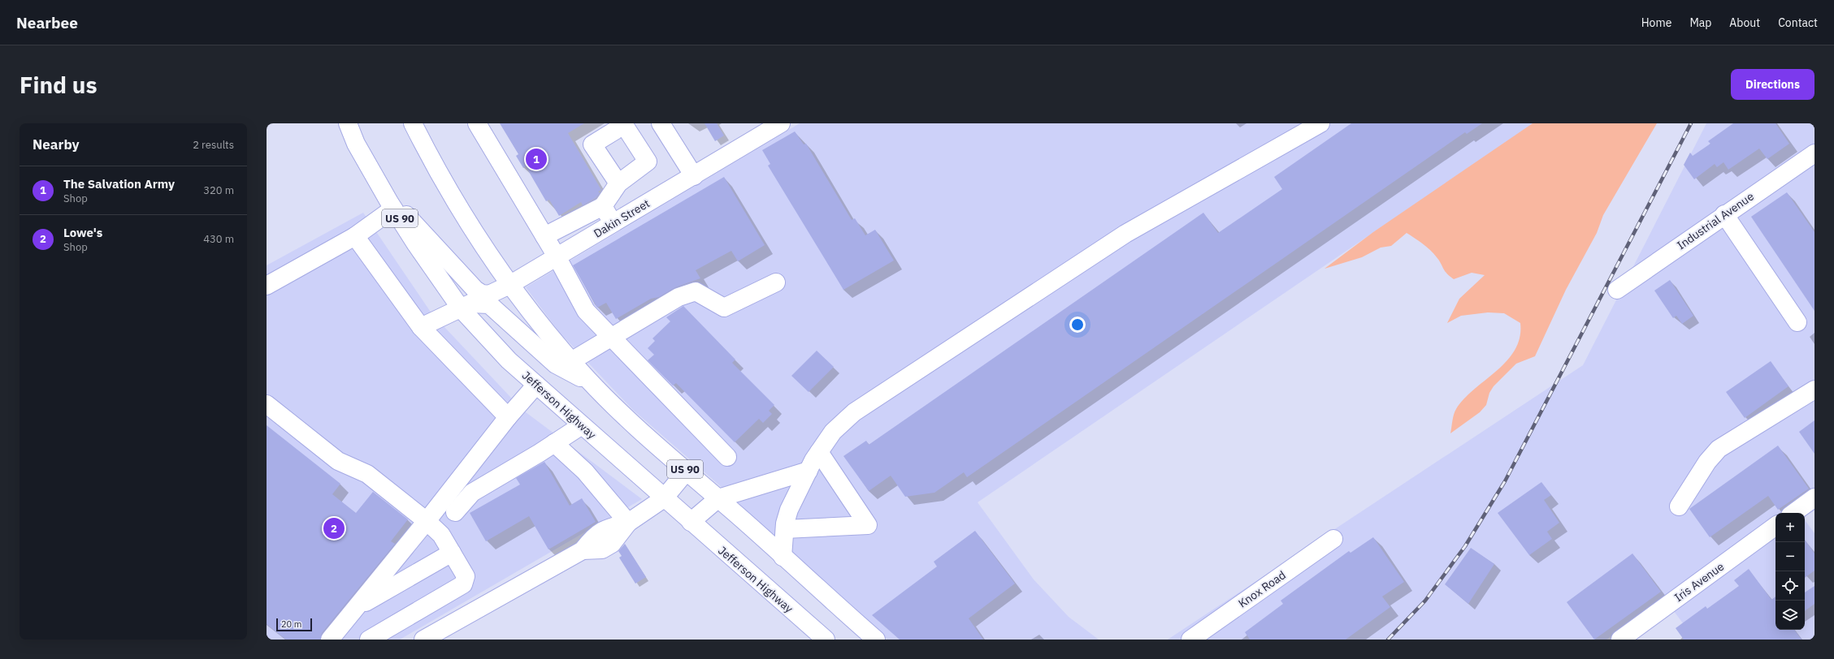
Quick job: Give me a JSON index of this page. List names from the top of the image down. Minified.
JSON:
{"streets":{"main road":["US 90","Dakin Street","Industrial Avenue","Jefferson Highway","Iris Avenue","Knox Road"]},"crossings":[["US 90","Dakin Street"],["Dakin Street","Jefferson Highway"]],"scale_bar":"20 m","page":{"header":"Nearbee","nav":["Home","Map","About","Contact"],"buttons":"Directions","title":"Find us","heading":["Nearby","2 results"],"pins":["1","2"],"list":[{"mark":"1","name":"The Salvation Army","note":"Shop","value":"320 m"},{"mark":"2","name":"Lowe's","note":"Shop","value":"430 m"}],"map_buttons":["+","−"],"scale":"20 m"}}
